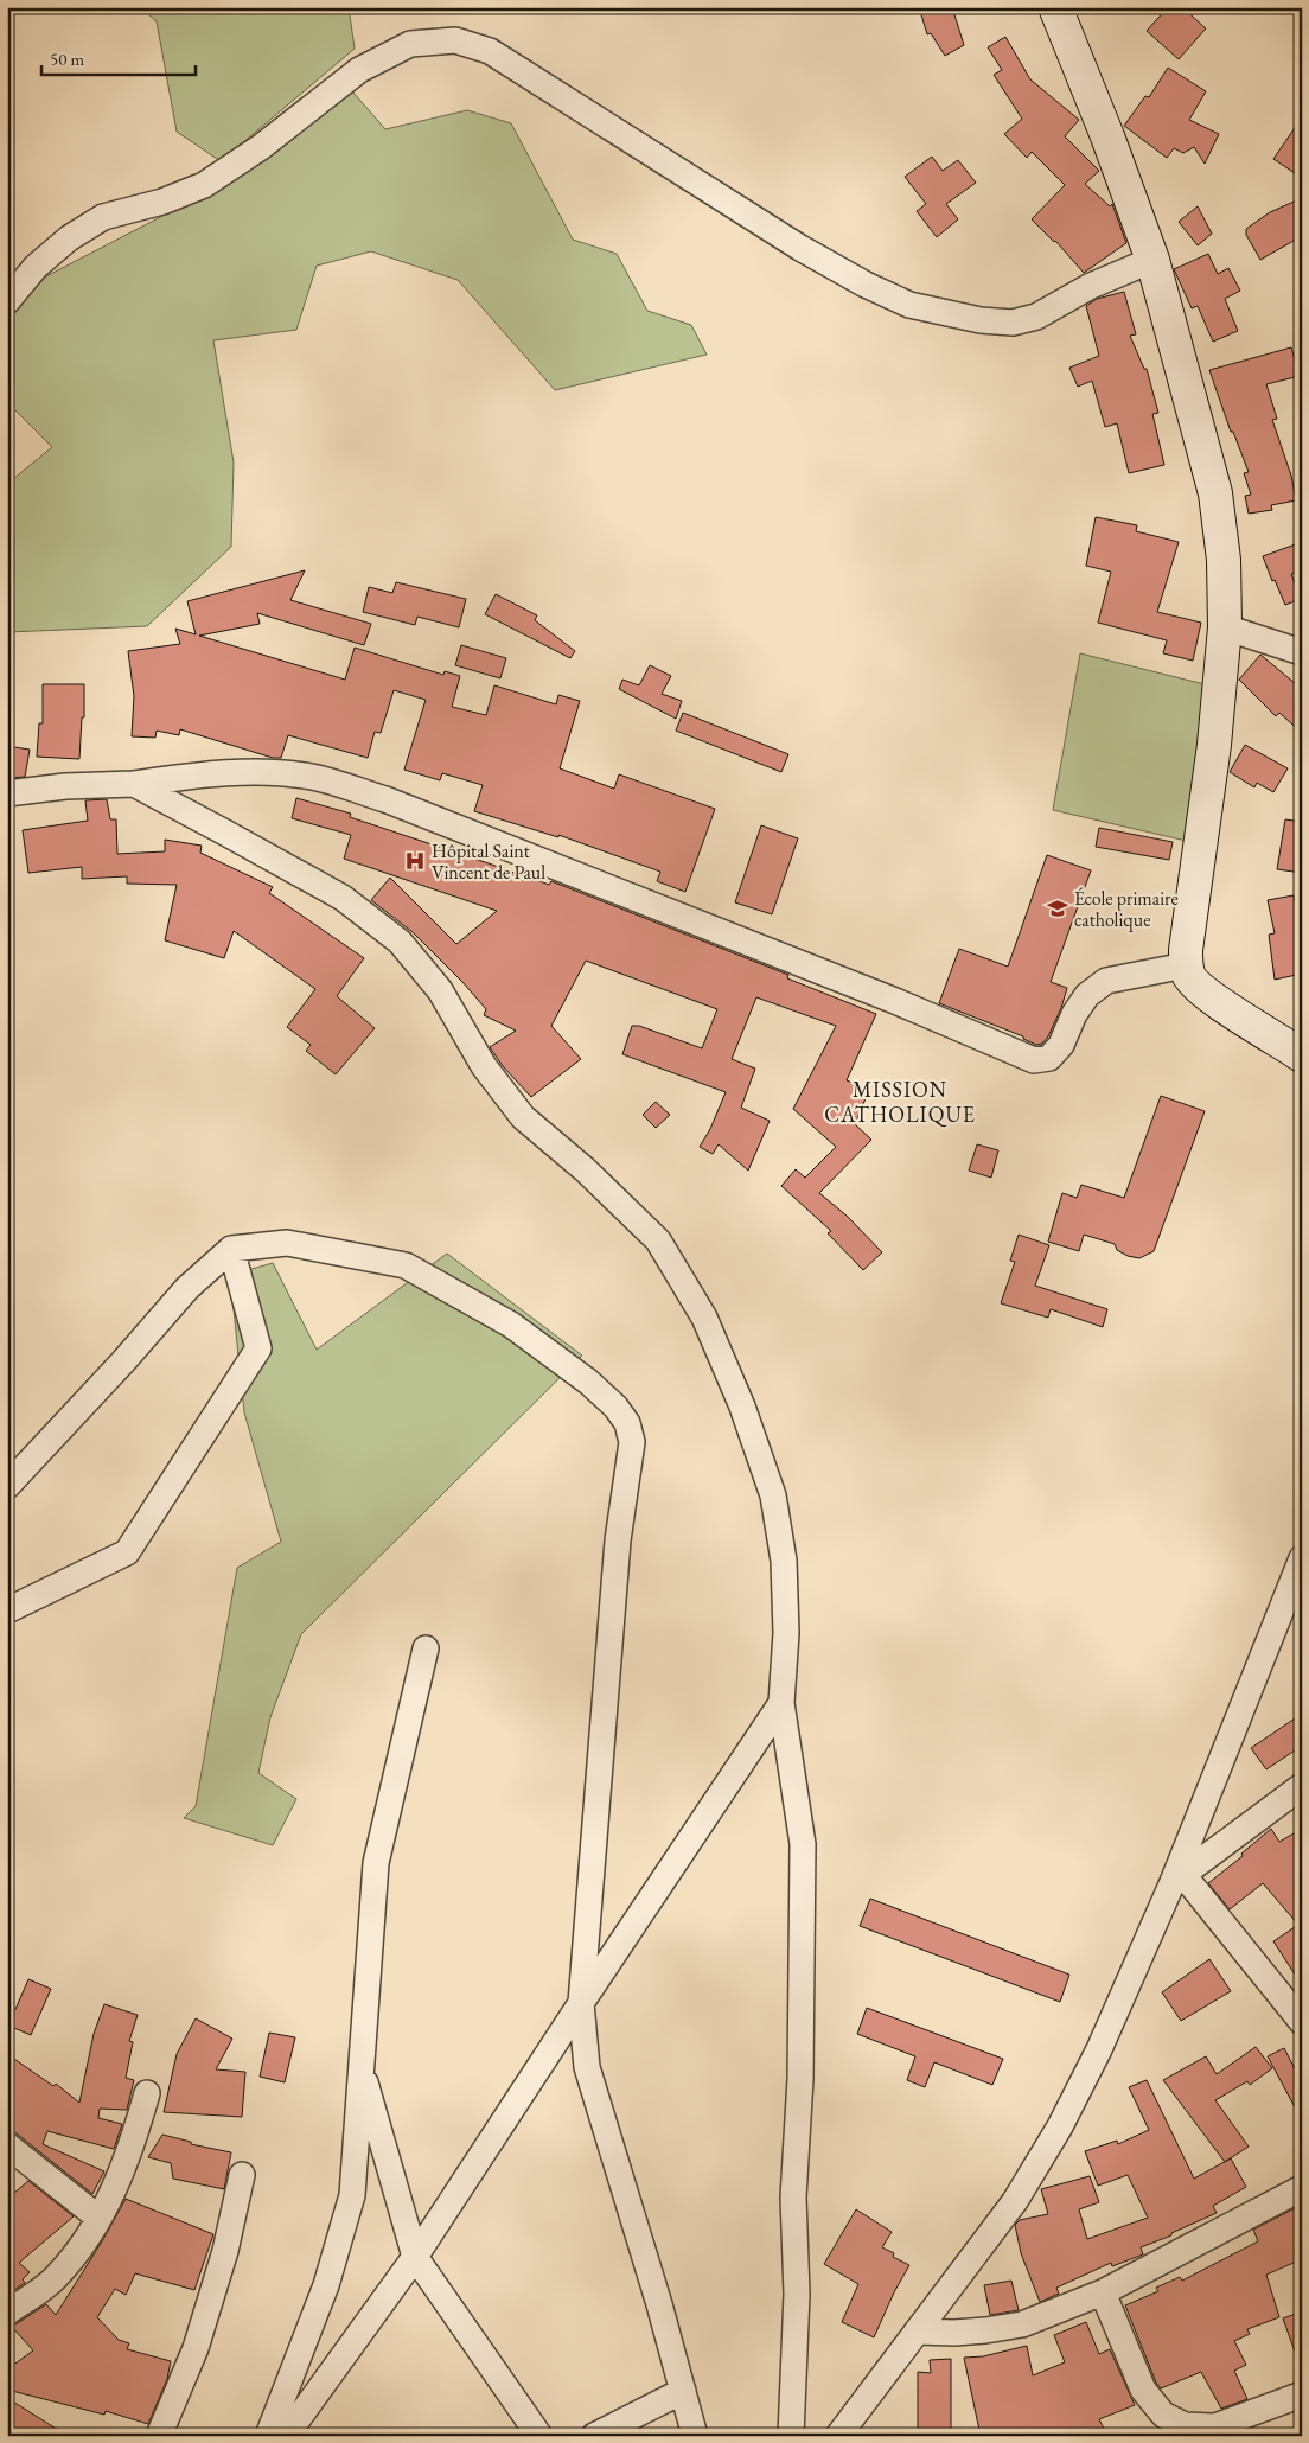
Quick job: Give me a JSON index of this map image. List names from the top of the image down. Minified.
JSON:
{"districts":["MISSION CATHOLIQUE"],"places":{"hospital":["Hôpital Saint Vincent de Paul"],"school or university":["École primaire catholique"]},"scale_bar":"50 m"}
